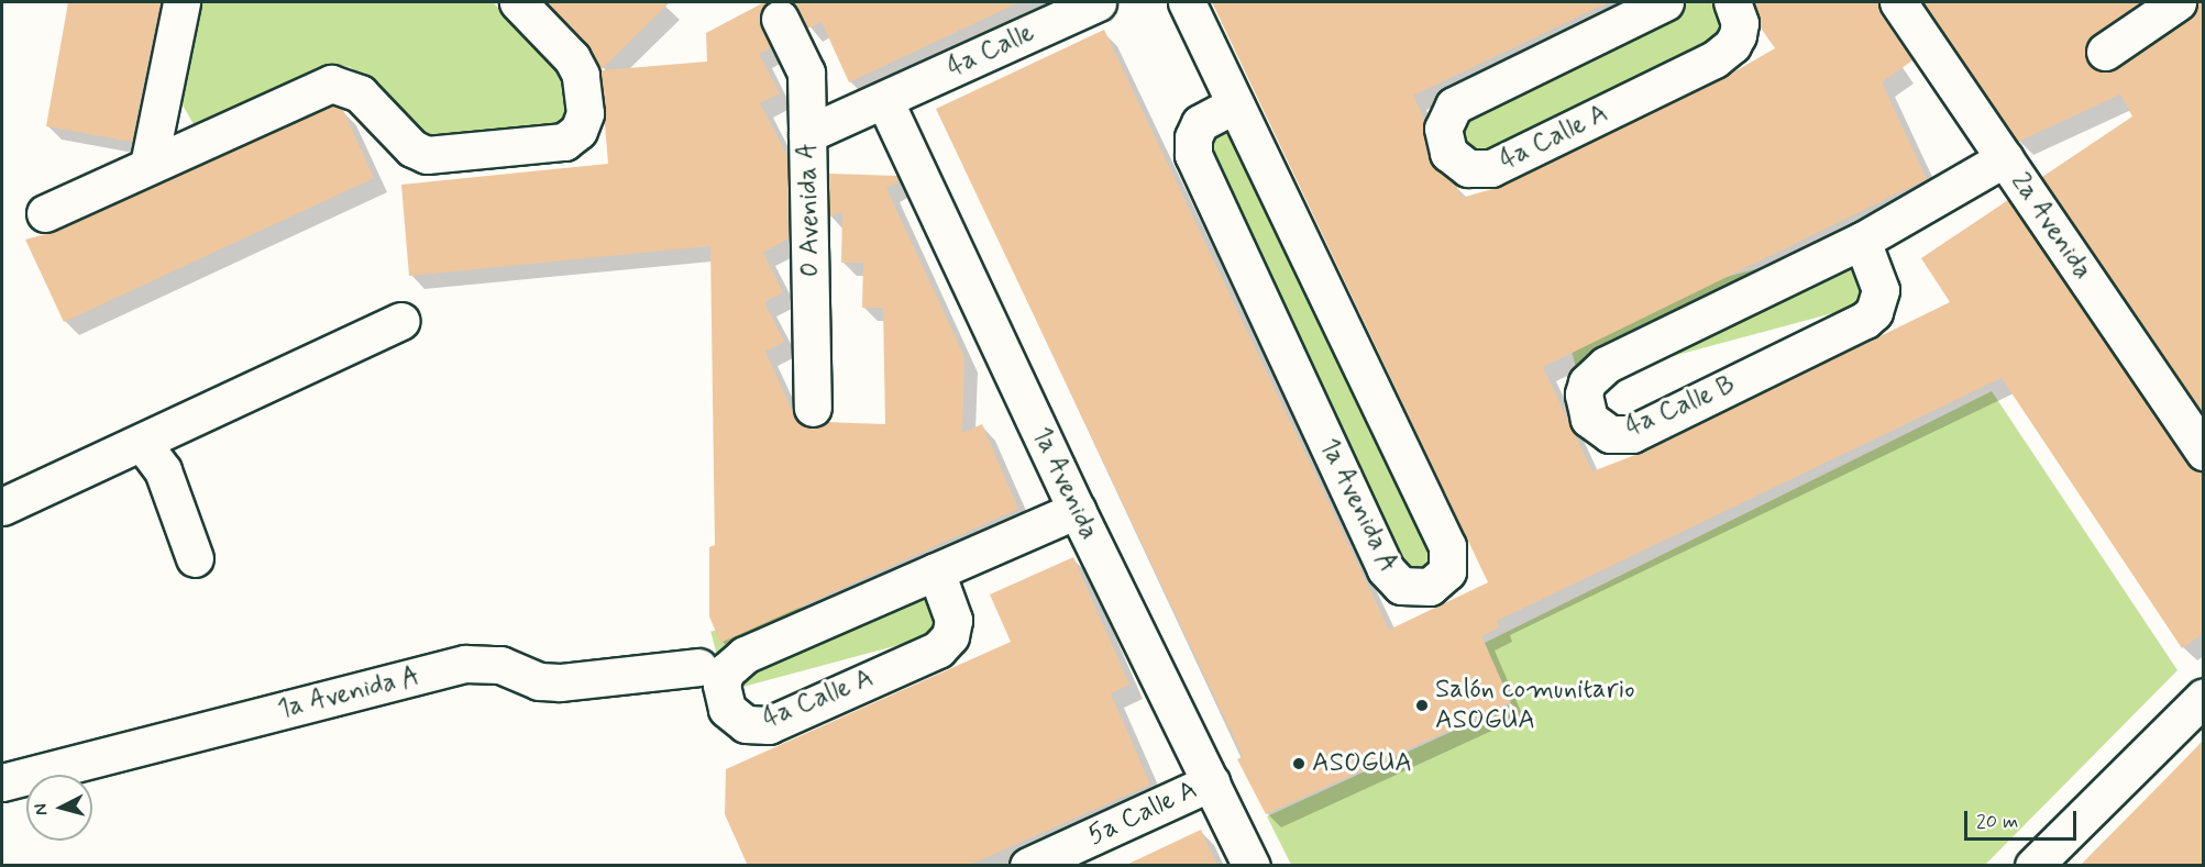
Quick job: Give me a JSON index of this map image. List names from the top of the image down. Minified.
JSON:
{"streets":{"street":["4a Calle","4a Calle A","0 Avenida A","2a Avenida","4a Calle B","1a Avenida","1a Avenida A","5a Calle A"]},"crossings":[["4a Calle","0 Avenida A"],["4a Calle","1a Avenida"],["4a Calle A","1a Avenida"],["2a Avenida","4a Calle B"],["1a Avenida","5a Calle A"]],"places":["Salón comunitario ASOGUA","ASOGUA"],"scale_bar":"20 m","north":"left"}
